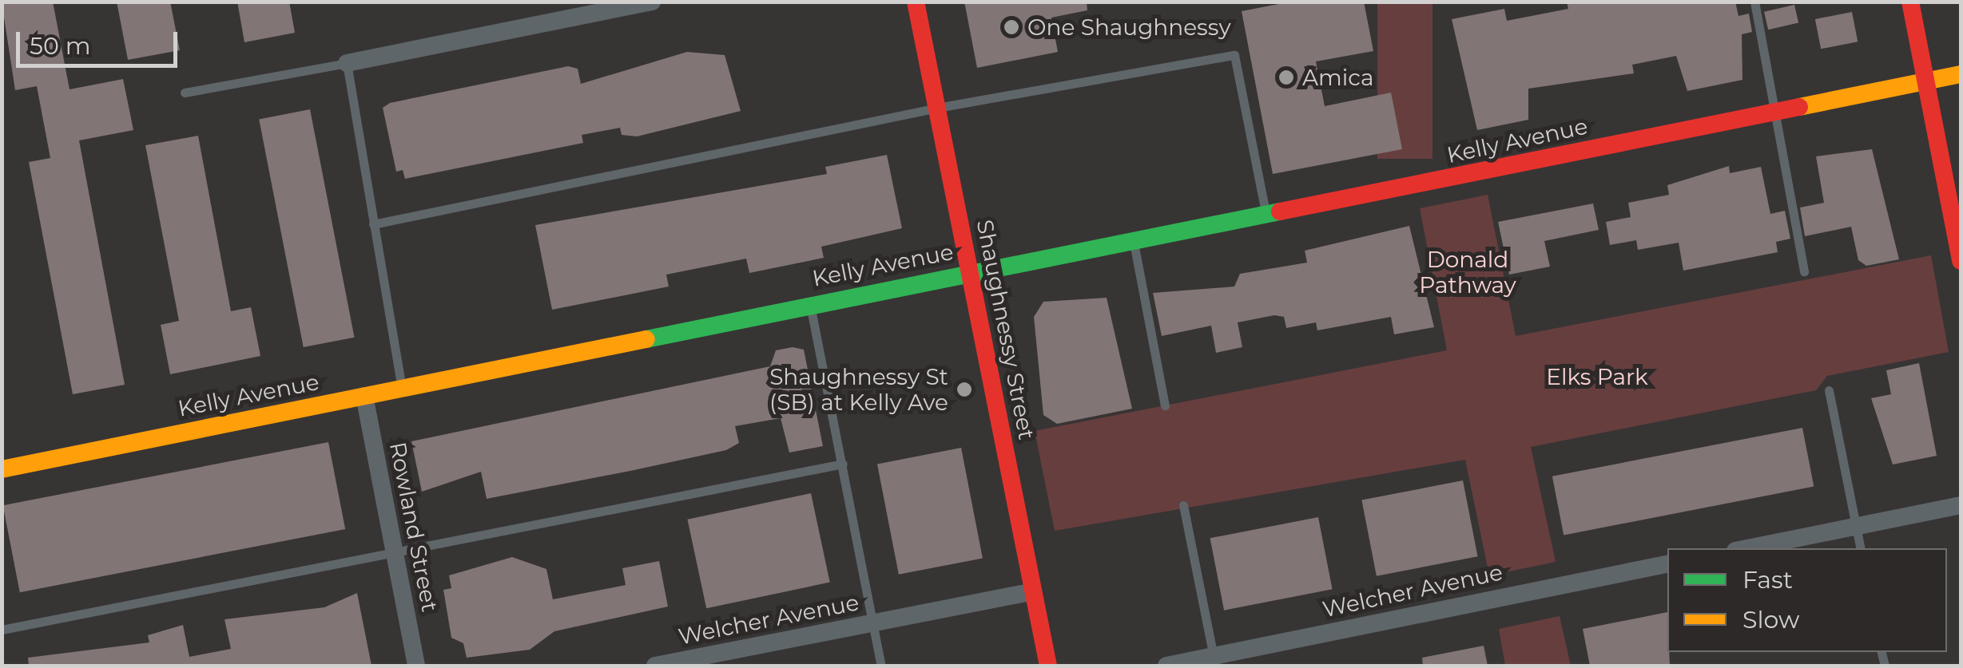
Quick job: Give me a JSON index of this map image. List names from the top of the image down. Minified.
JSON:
{"streets":{"street":["Kelly Avenue","Shaughnessy Street","Rowland Street","Welcher Avenue"]},"crossings":[["Kelly Avenue","Shaughnessy Street"],["Kelly Avenue","Rowland Street"],["Shaughnessy Street","Welcher Avenue"]],"parks":["Donald Pathway","Elks Park"],"places":["One Shaughnessy","Amica","Shaughnessy St (SB) at Kelly Ave"],"legend":["Fast","Slow"],"scale_bar":"50 m"}
